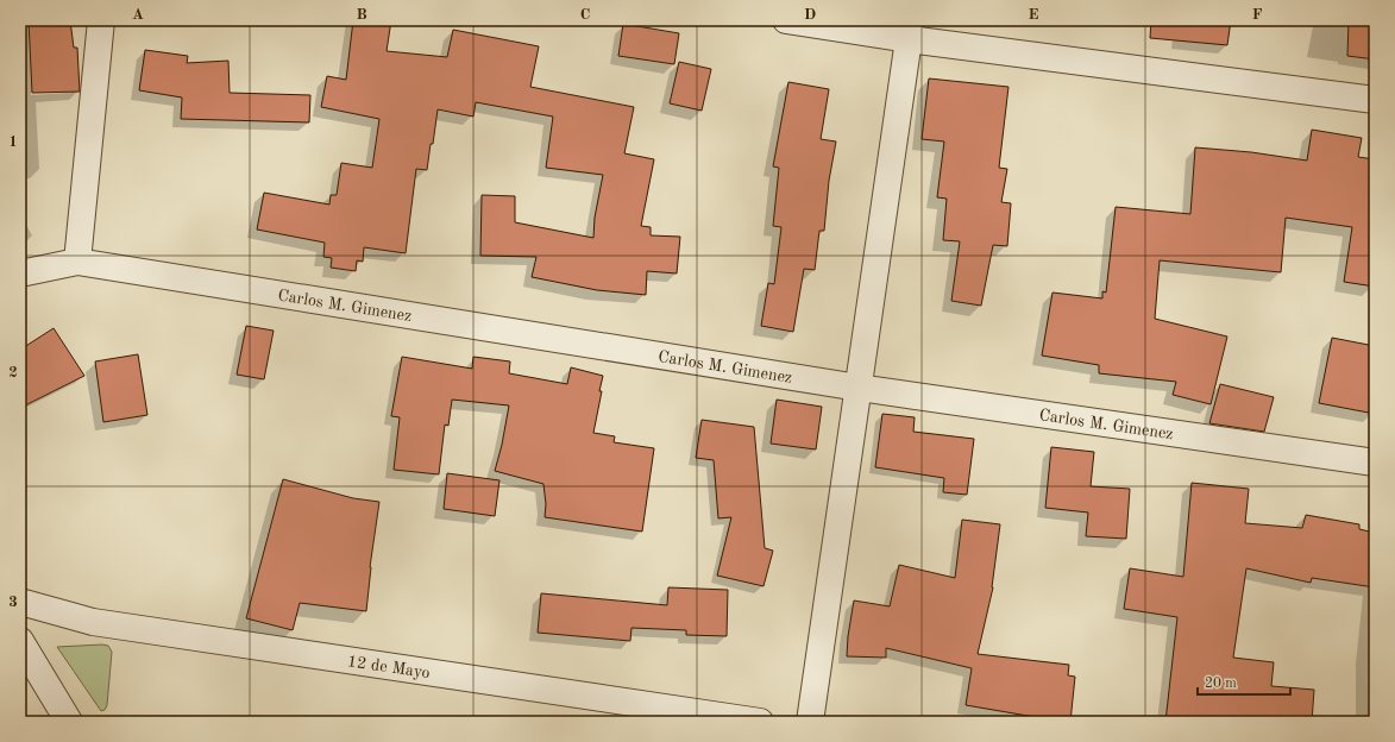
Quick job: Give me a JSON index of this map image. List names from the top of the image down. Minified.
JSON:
{"streets":{"street":["Carlos M. Gimenez","12 de Mayo"]},"scale_bar":"20 m","grid":{"columns":["A","B","C","D","E","F"],"rows":["1","2","3"]}}
